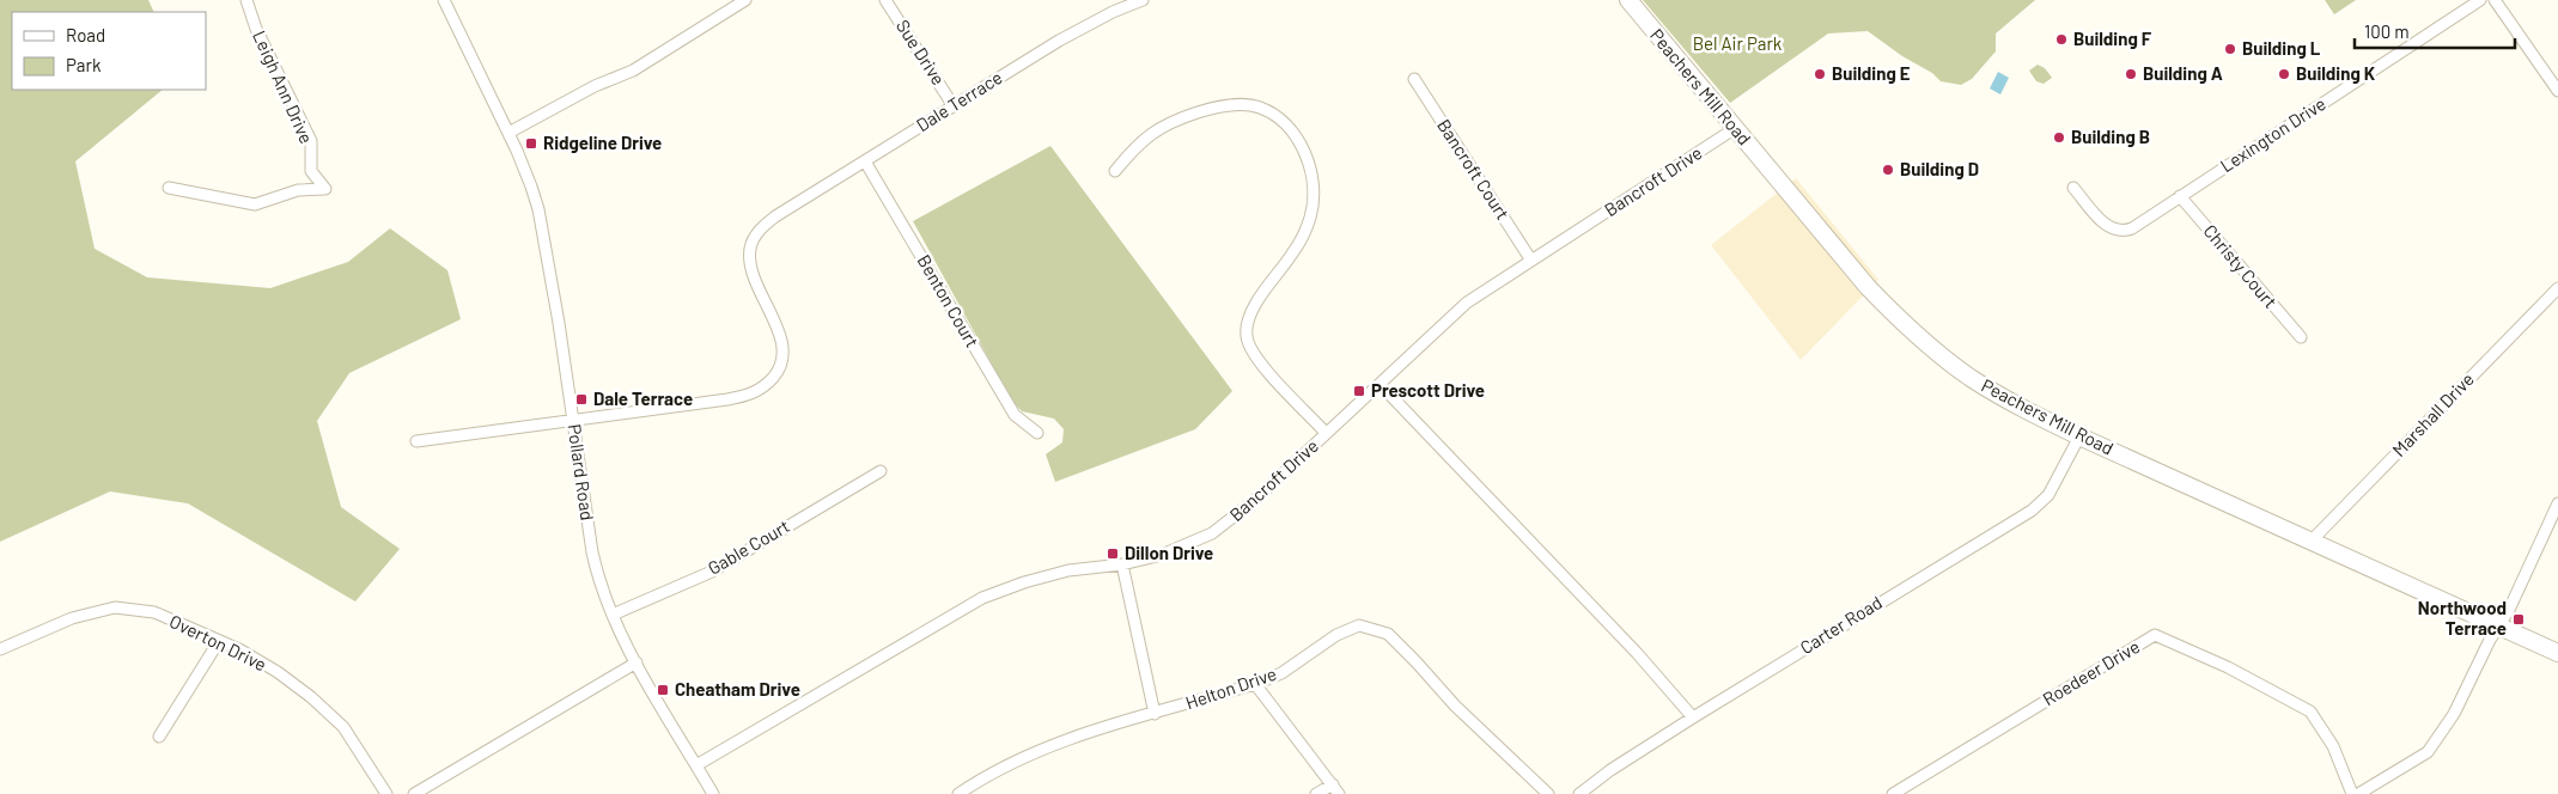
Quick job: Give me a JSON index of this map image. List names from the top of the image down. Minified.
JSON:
{"streets":{"main road":["Peachers Mill Road"],"street":["Sue Drive","Leigh Ann Drive","Dale Terrace","Lexington Drive","Bancroft Court","Bancroft Drive","Christy Court","Benton Court","Marshall Drive","Pollard Road","Gable Court","Carter Road","Overton Drive","Roedeer Drive","Helton Drive"]},"crossings":[["Sue Drive","Dale Terrace"],["Peachers Mill Road","Bancroft Drive"],["Peachers Mill Road","Marshall Drive"],["Peachers Mill Road","Carter Road"],["Dale Terrace","Benton Court"],["Dale Terrace","Pollard Road"],["Lexington Drive","Christy Court"],["Bancroft Court","Bancroft Drive"],["Bancroft Drive","Pollard Road"],["Pollard Road","Gable Court"]],"parks":["Bel Air Park"],"places":{"other":["Building F","Building L","Building E","Building A","Building K","Building B","Building D"],"transit":["Ridgeline Drive","Prescott Drive","Dale Terrace","Dillon Drive","Northwood Terrace","Cheatham Drive"]},"legend":["Road","Park"],"scale_bar":"100 m"}
